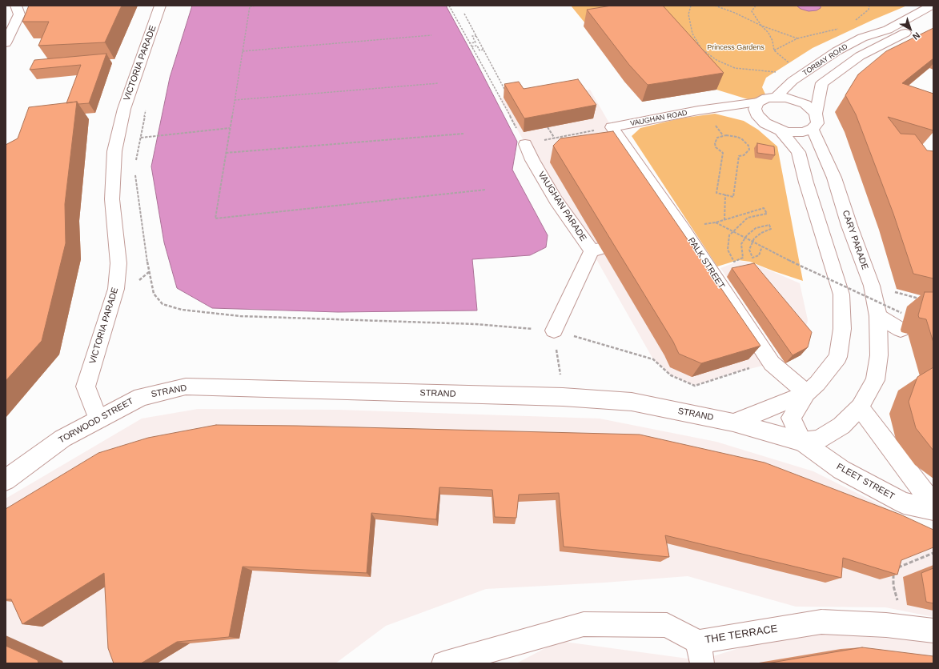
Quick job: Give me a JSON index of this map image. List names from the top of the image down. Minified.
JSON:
{"streets":{"main road":["TORBAY ROAD","VICTORIA PARADE","VAUGHAN ROAD","VAUGHAN PARADE","CARY PARADE","PALK STREET","STRAND","TORWOOD STREET","FLEET STREET","THE TERRACE"]},"crossings":[["TORBAY ROAD","CARY PARADE"],["VICTORIA PARADE","TORWOOD STREET"],["VAUGHAN ROAD","PALK STREET"],["CARY PARADE","STRAND"],["STRAND","TORWOOD STREET"],["STRAND","FLEET STREET"]],"parks":["Princess Gardens"],"north":"bottom right"}
